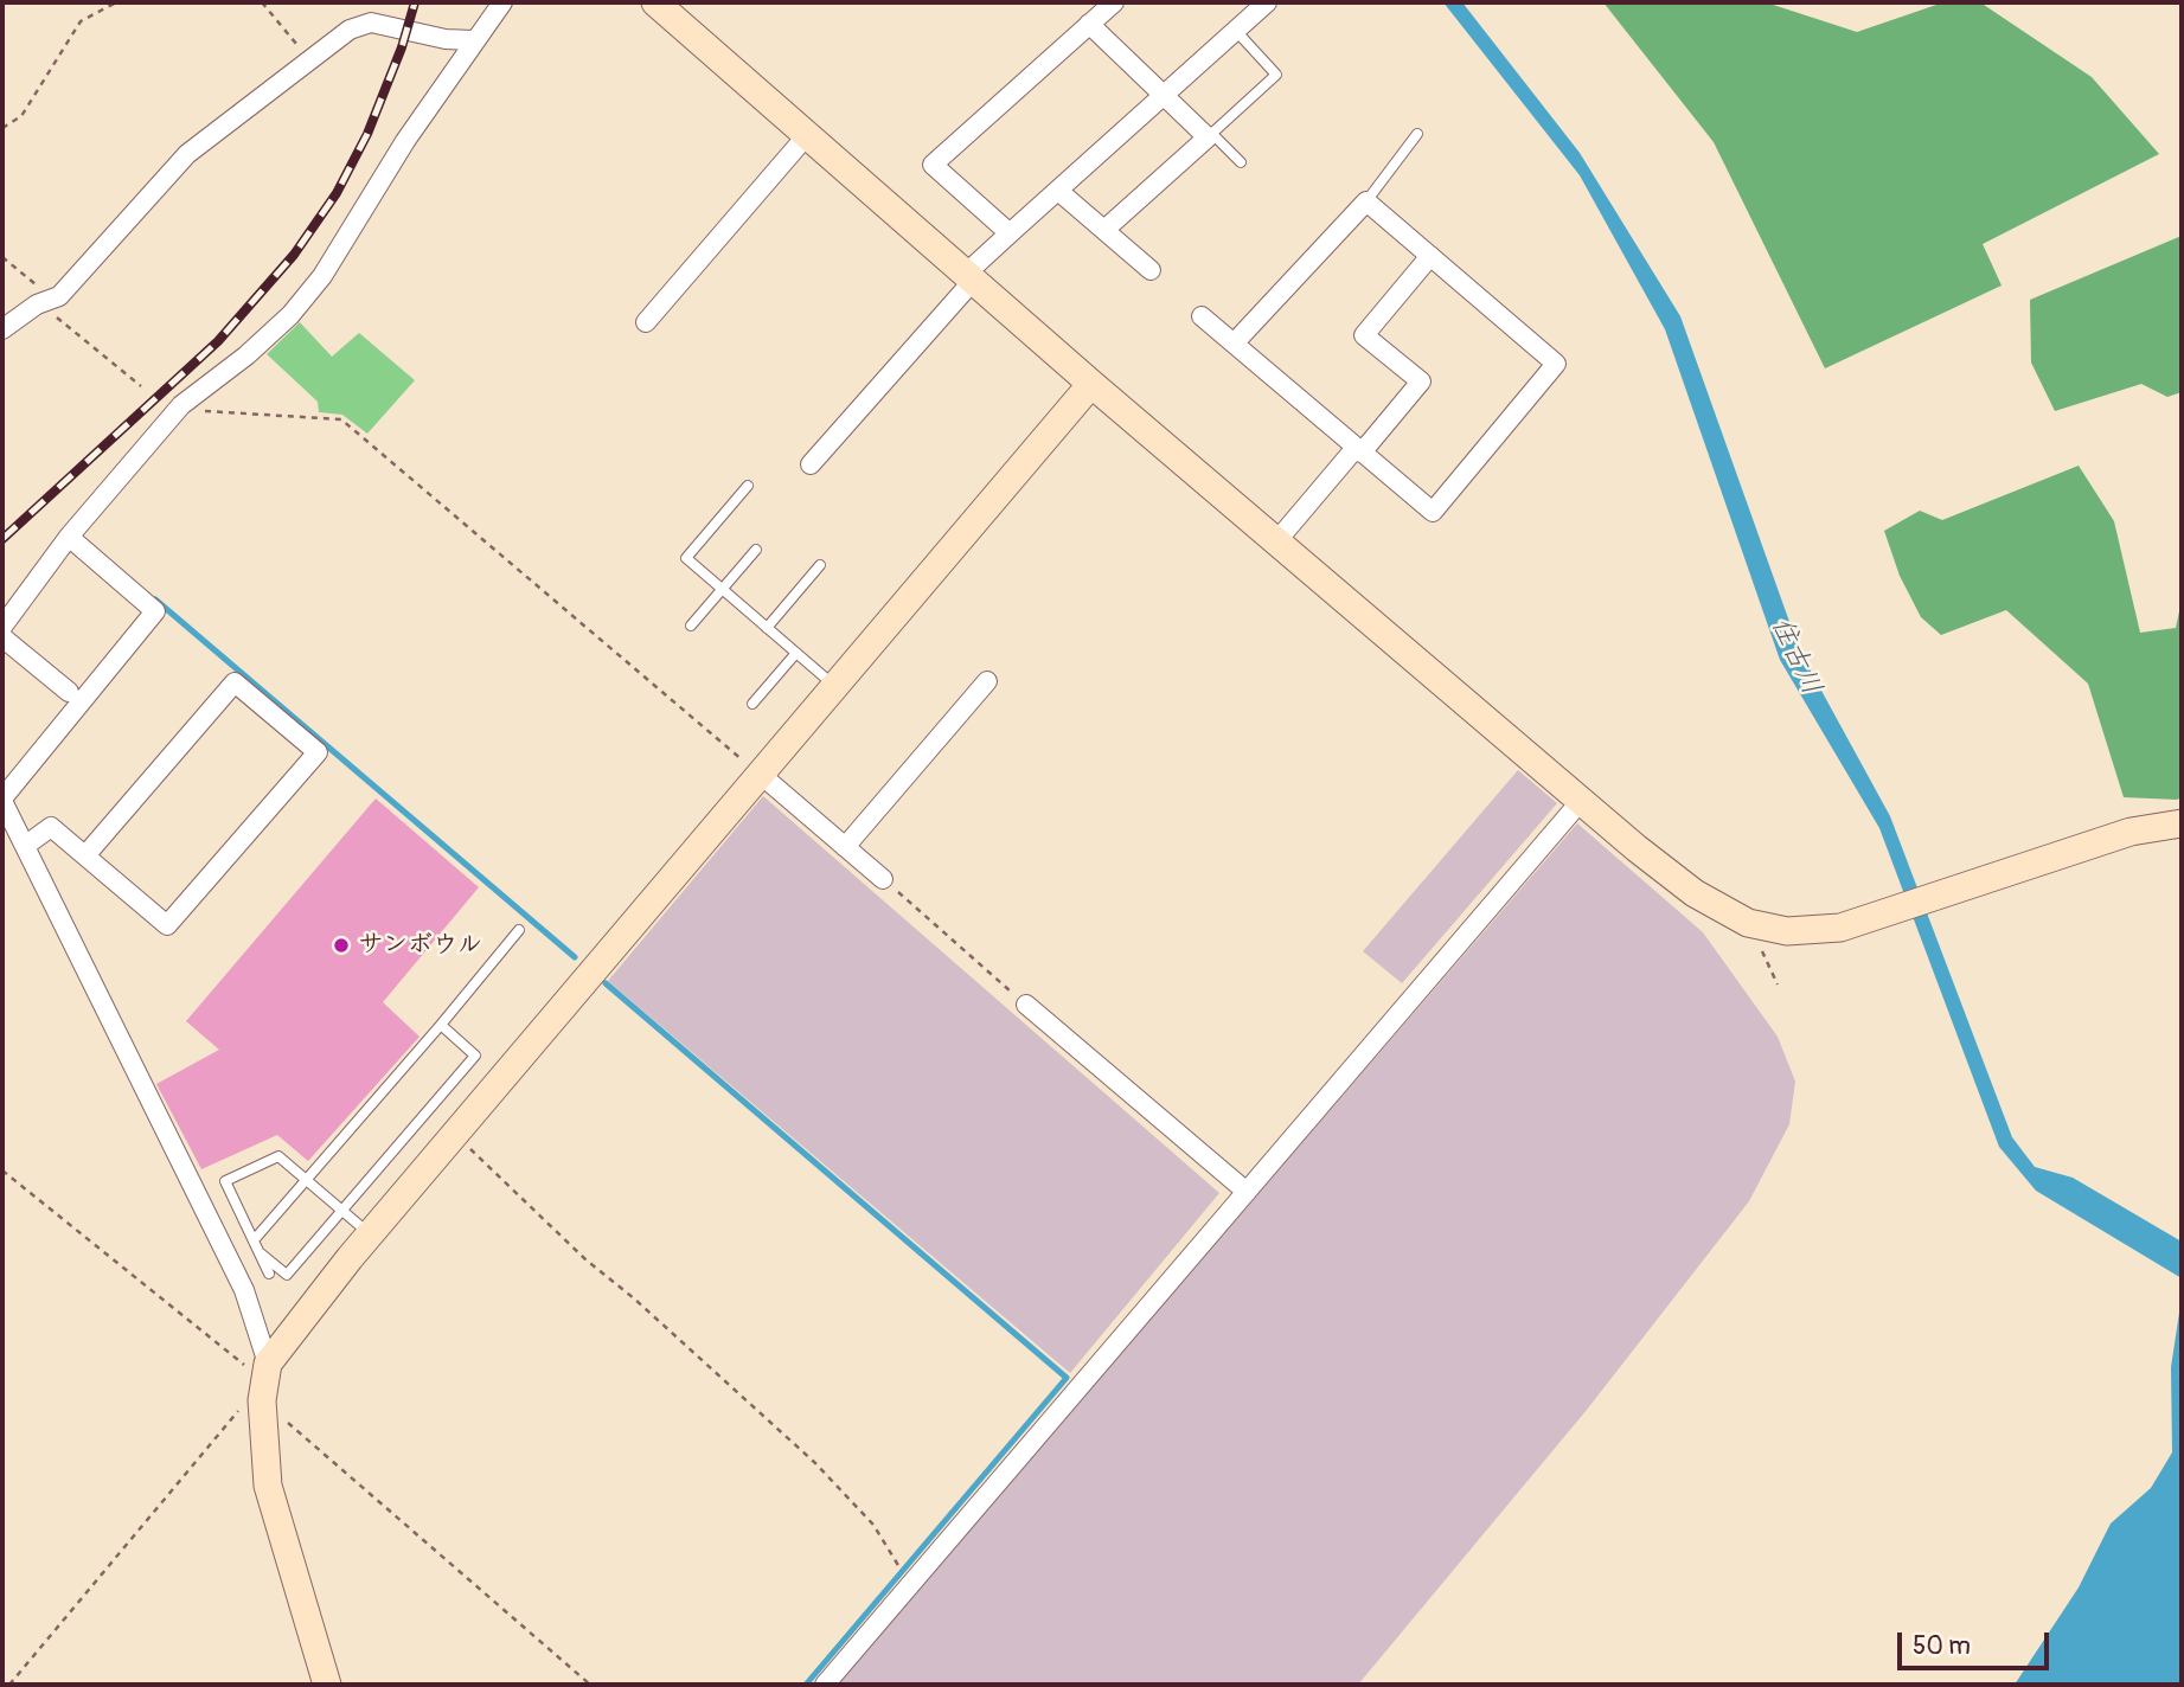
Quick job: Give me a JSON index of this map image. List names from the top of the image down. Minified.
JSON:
{"water":["住古川"],"places":["サンボウル"],"scale_bar":"50 m"}
